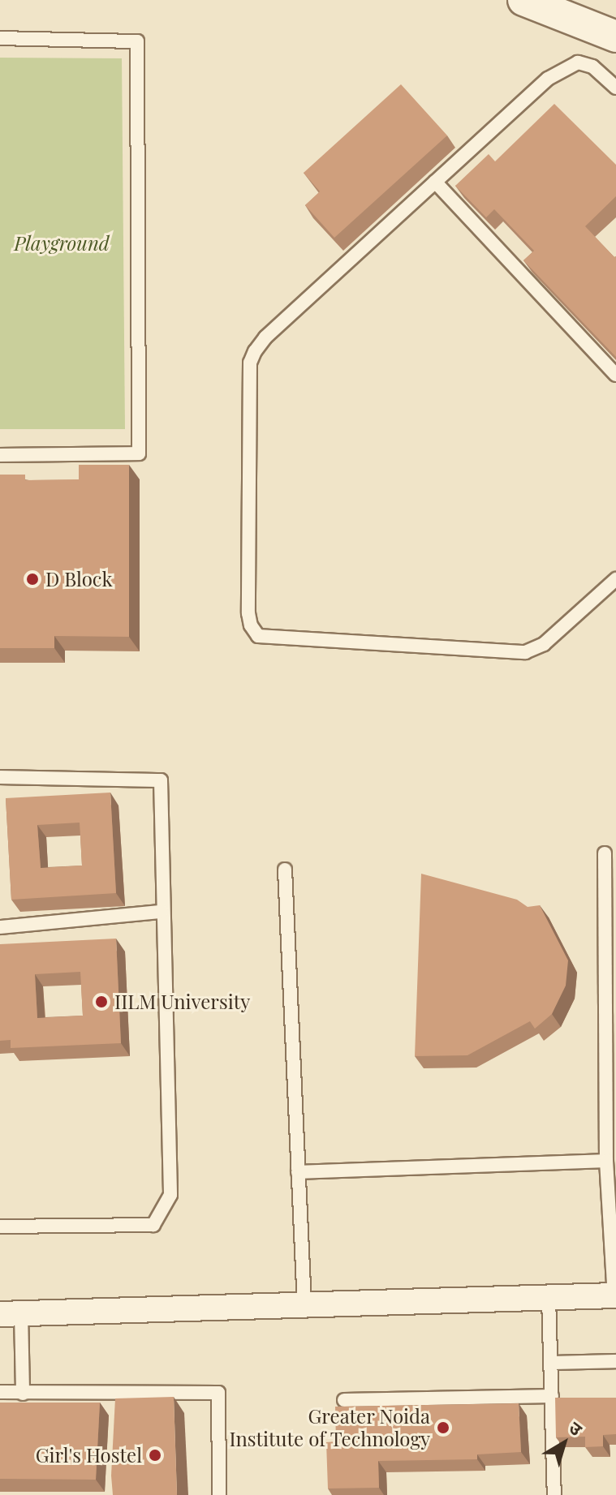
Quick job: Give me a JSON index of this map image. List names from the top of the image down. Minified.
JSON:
{"parks":["Playground"],"places":["D Block","IILM University","Greater Noida Institute of Technology","Girl's Hostel"],"north":"top right"}
